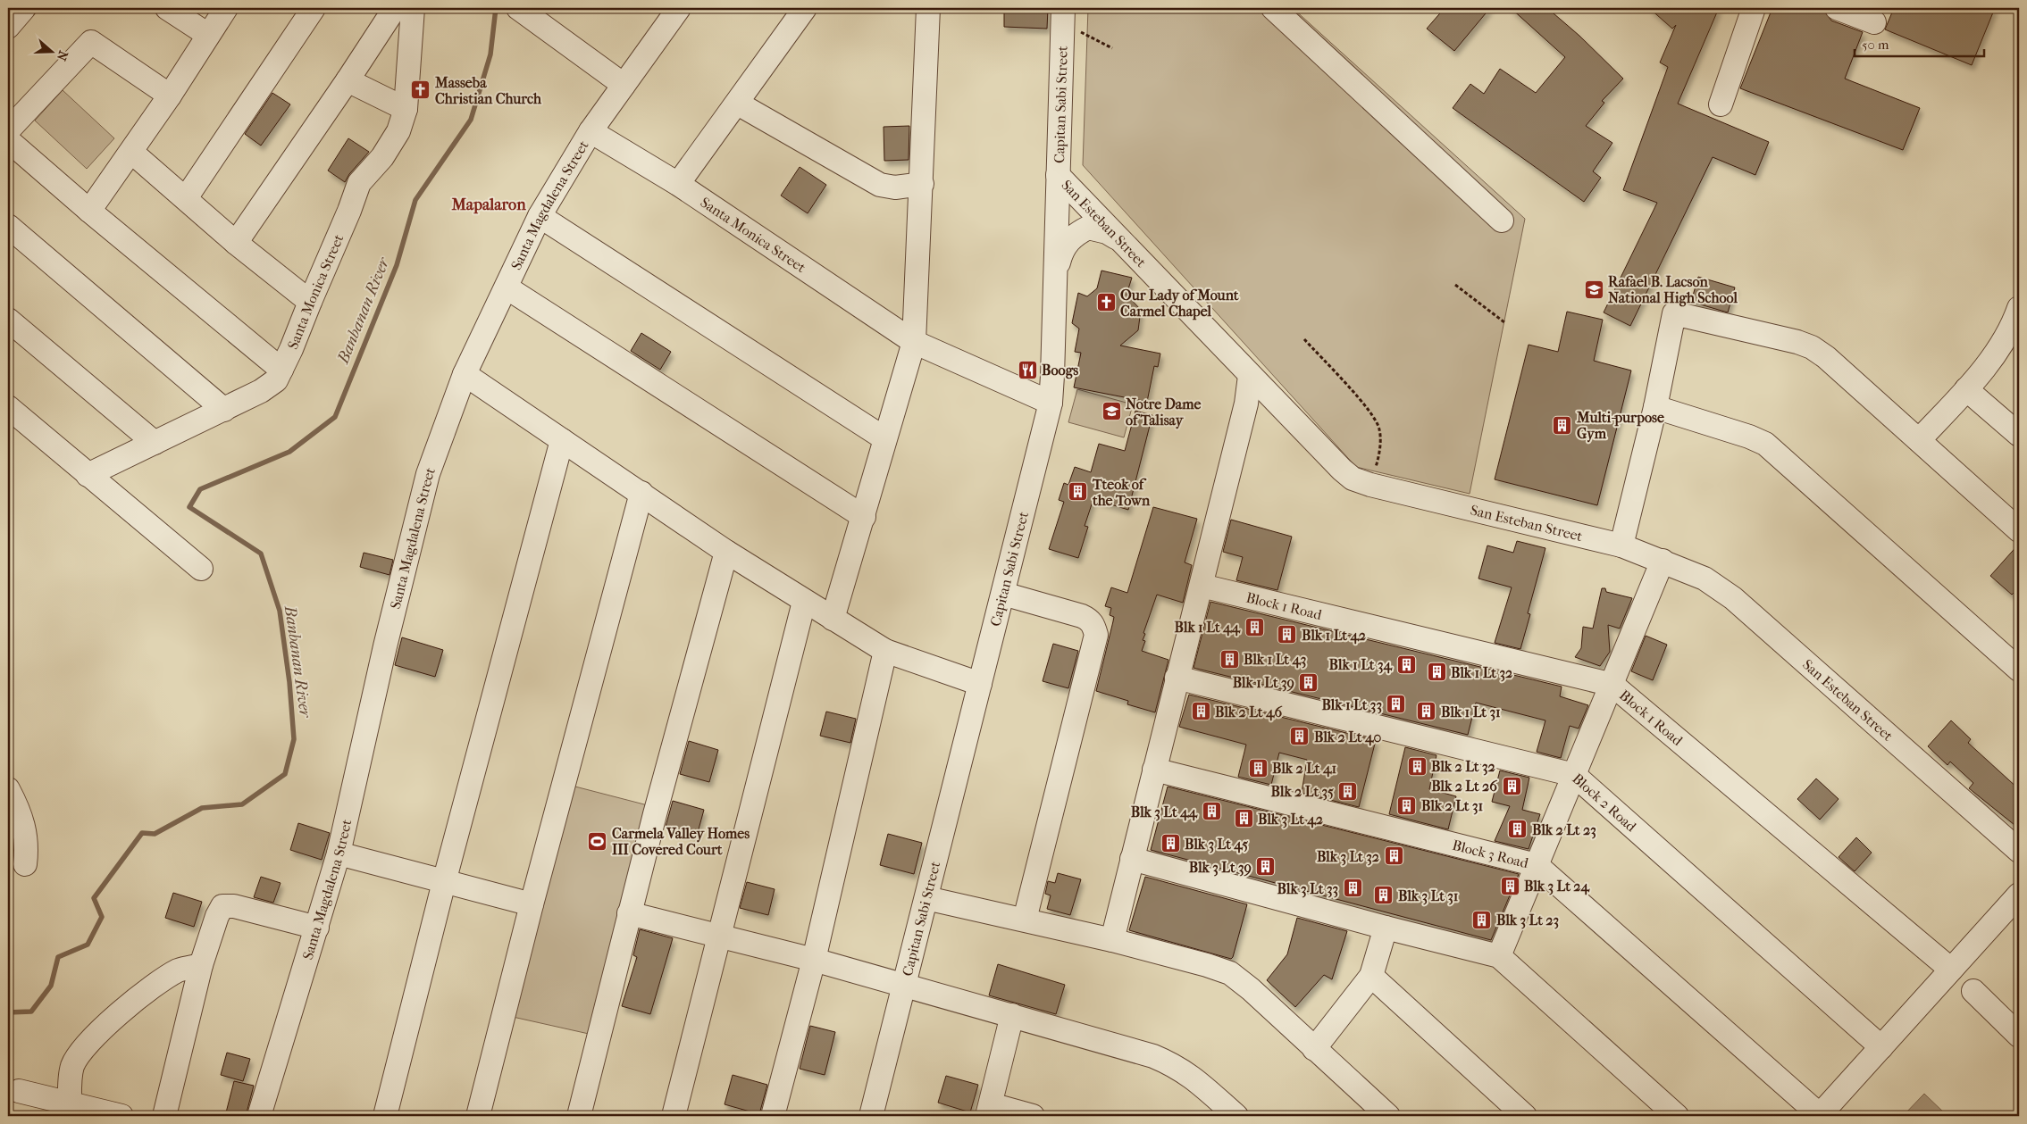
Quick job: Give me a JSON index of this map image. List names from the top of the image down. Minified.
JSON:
{"streets":{"street":["Capitan Sabi Street","Santa Magdalena Street","San Esteban Street","Santa Monica Street","Block 1 Road","Block 2 Road","Block 3 Road"]},"crossings":[["Capitan Sabi Street","San Esteban Street"],["Capitan Sabi Street","Santa Monica Street"],["Santa Magdalena Street","Santa Monica Street"]],"districts":["Mapalaron"],"water":["Banbanan River"],"places":{"church":["Masseba Christian Church","Our Lady of Mount Carmel Chapel"],"school or university":["Rafael B. Lacson National High School","Notre Dame of Talisay"],"restaurant":["Boogs"],"building":["Multi-purpose Gym","Tteok of the Town","Blk 1 Lt 44","Blk 1 Lt 42","Blk 1 Lt 43","Blk 1 Lt 34","Blk 1 Lt 32","Blk 1 Lt 39","Blk 1 Lt 33","Blk 2 Lt 46","Blk 1 Lt 31","Blk 2 Lt 40","Blk 2 Lt 32","Blk 2 Lt 41","Blk 2 Lt 26","Blk 2 Lt 35","Blk 2 Lt 31","Blk 3 Lt 44","Blk 3 Lt 42","Blk 2 Lt 23","Blk 3 Lt 45","Blk 3 Lt 32","Blk 3 Lt 39","Blk 3 Lt 24","Blk 3 Lt 33","Blk 3 Lt 31","Blk 3 Lt 23"],"sports":["Carmela Valley Homes III Covered Court"]},"scale_bar":"50 m","north":"right"}
